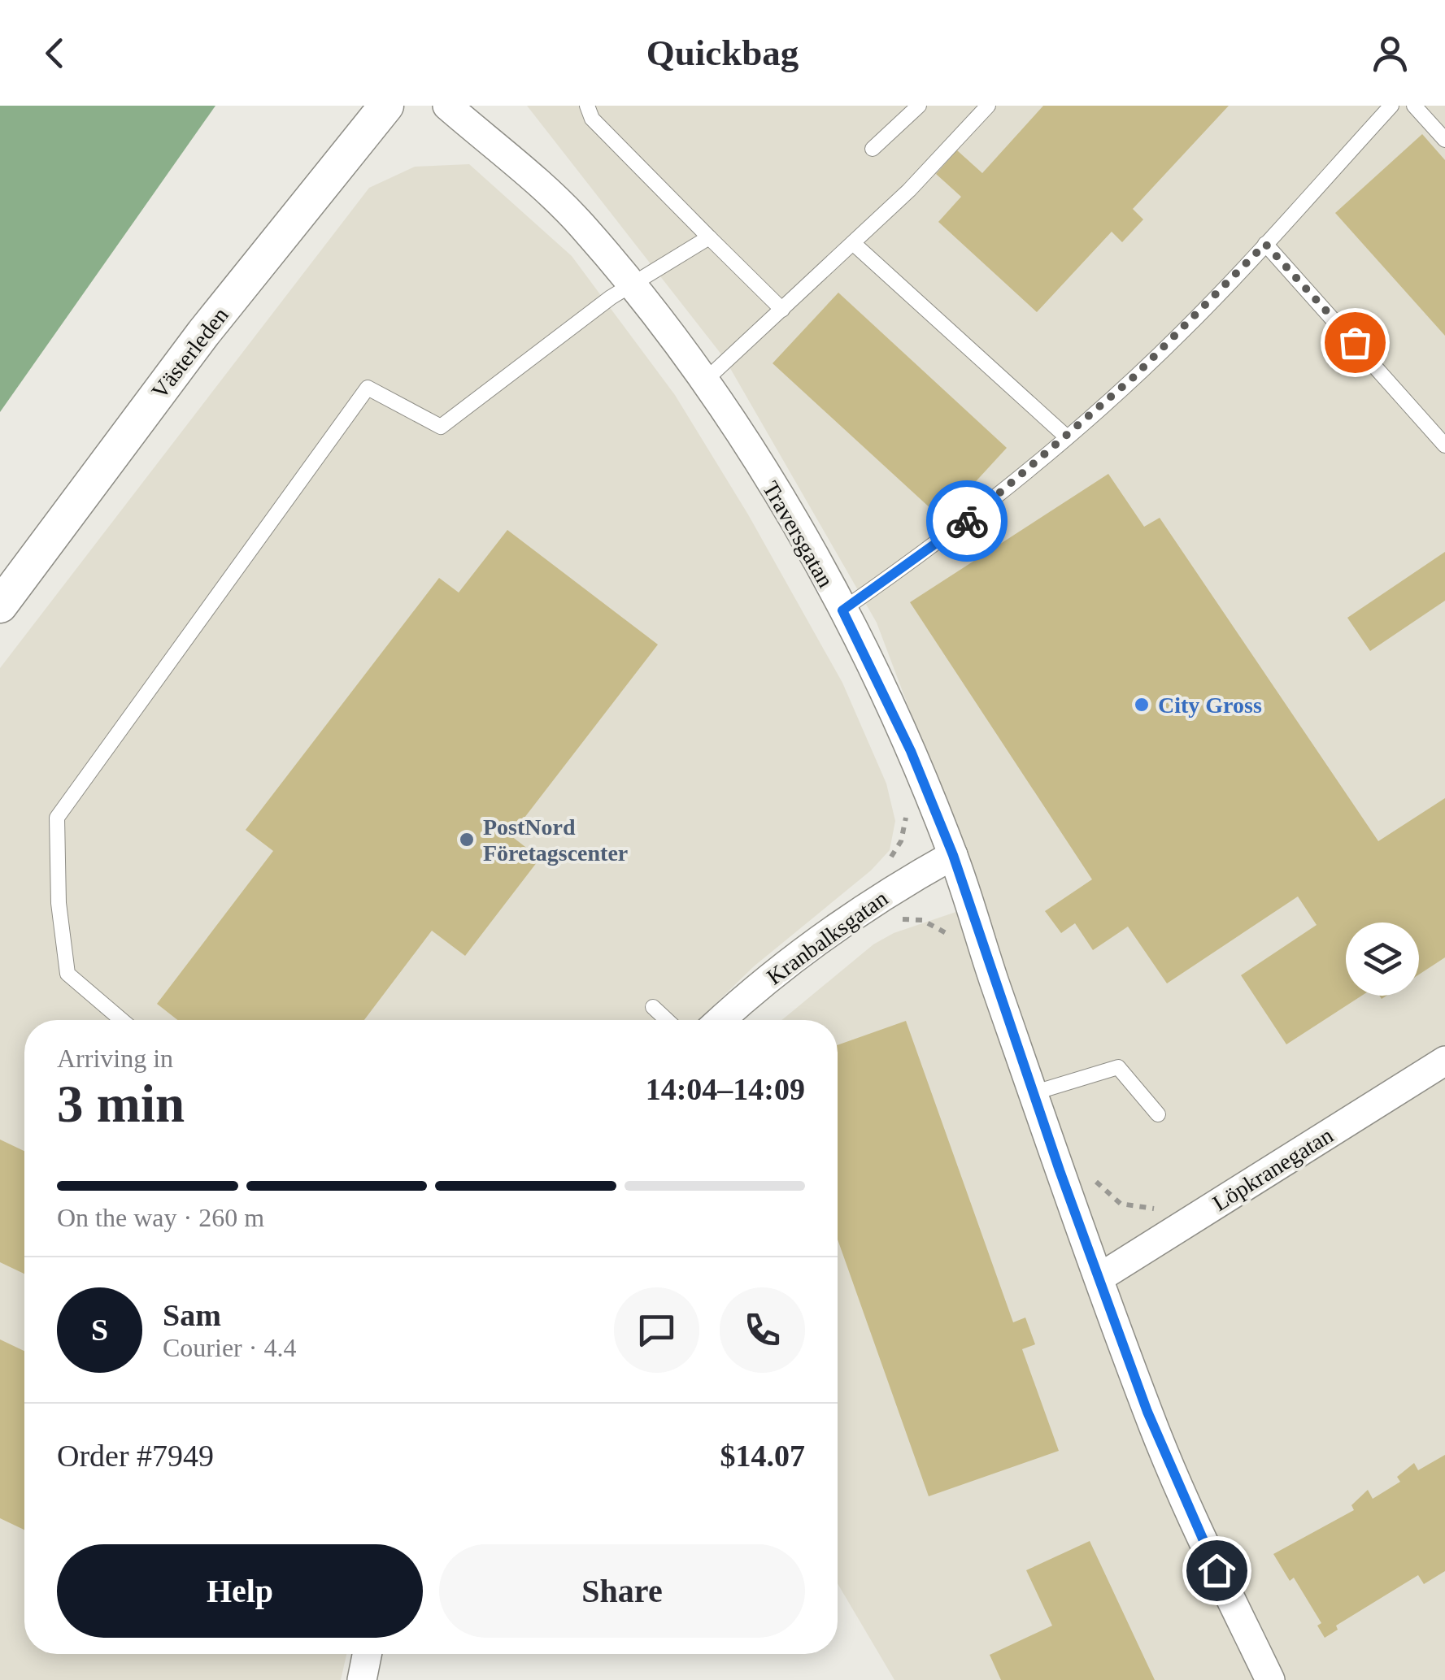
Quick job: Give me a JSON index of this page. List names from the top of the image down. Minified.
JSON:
{"streets":{"street":["Västerleden","Traversgatan","Kranbalksgatan","Löpkranegatan"]},"crossings":[["Traversgatan","Kranbalksgatan"],["Traversgatan","Löpkranegatan"]],"places":["City Gross","PostNord Företagscenter"],"page":{"header":"Quickbag","heading":["3 min","Arriving in","14:04–14:09"],"panel":["Sam","Courier · 4.4","Order #7949","$14.07"],"bar":"On the way · 260 m","round":"S","buttons":["Help","Share"]}}
